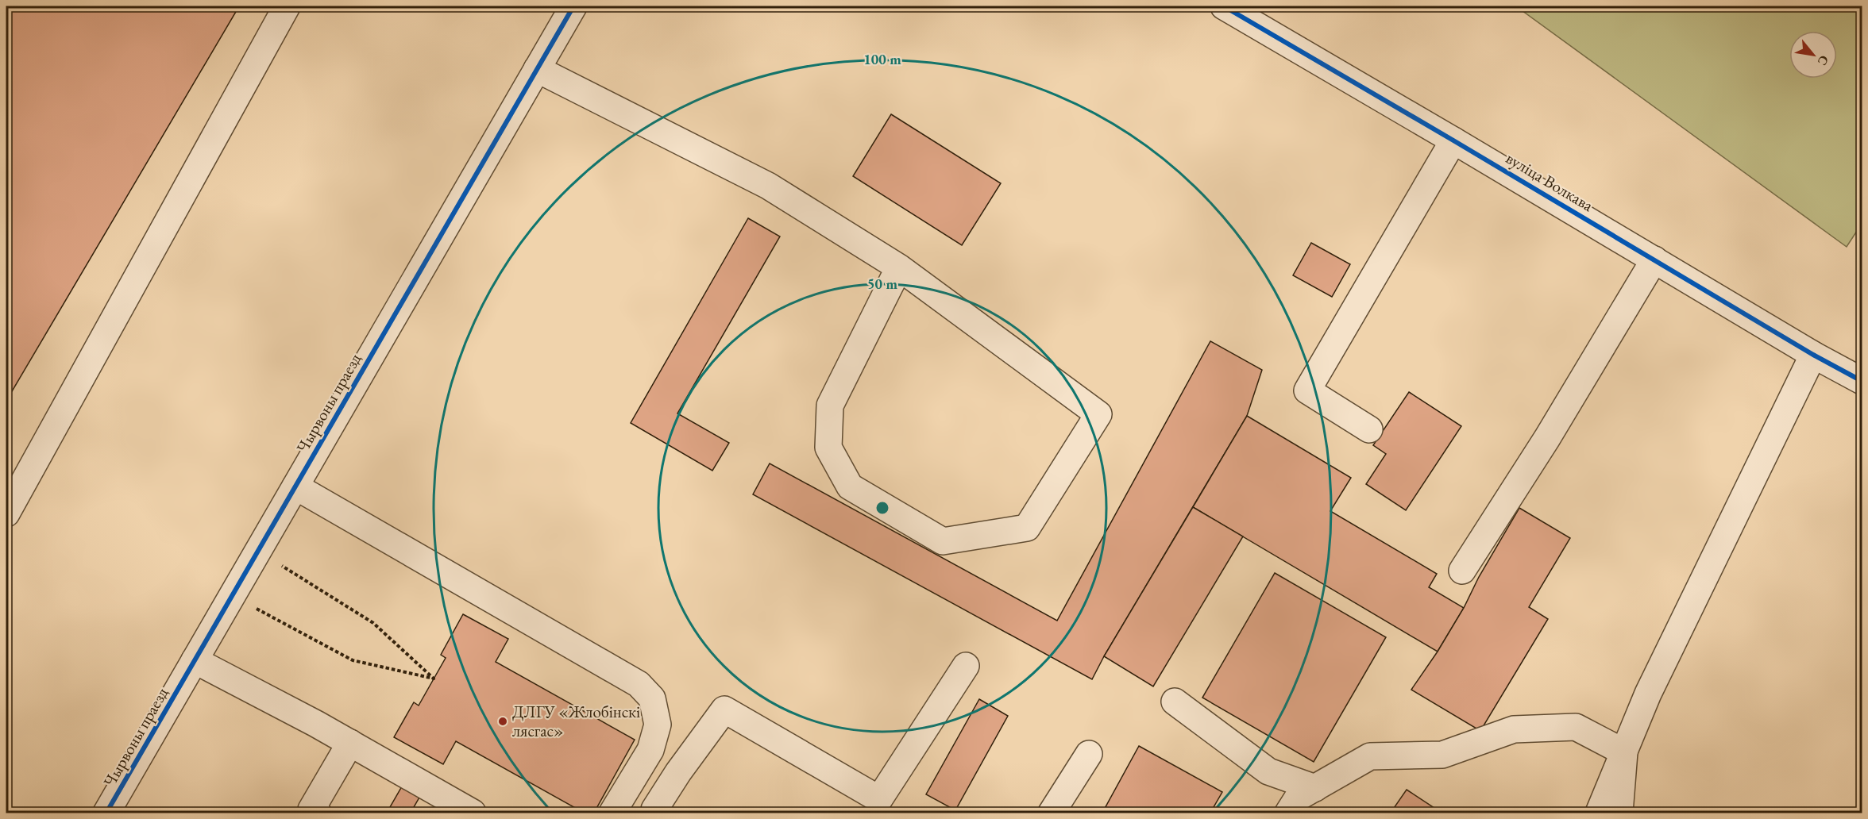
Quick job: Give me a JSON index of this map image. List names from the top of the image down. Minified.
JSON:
{"streets":{"street":["вуліца Волкава","Чырвоны праезд"]},"places":["ДЛГУ «Жлобінскі лясгас»"],"north":"bottom right","rings":["100 m","50 m"]}
